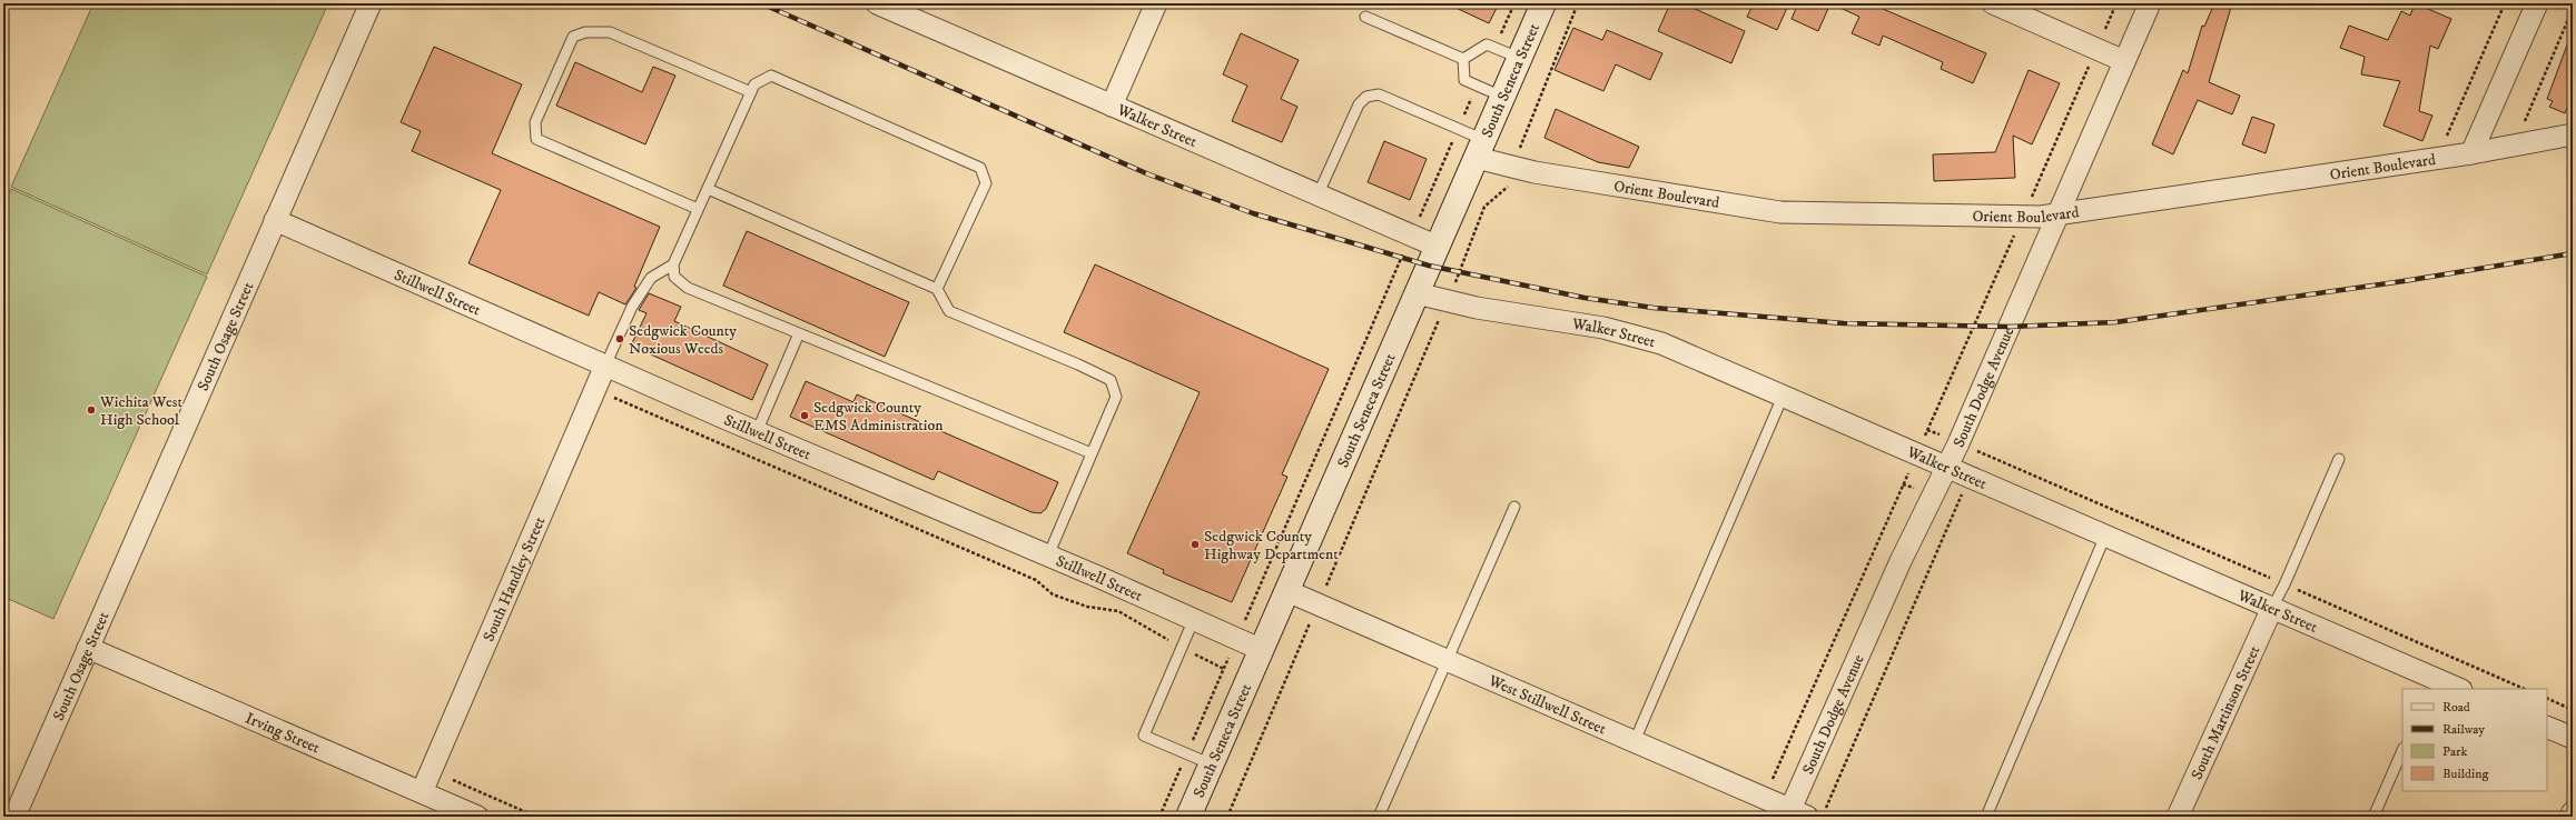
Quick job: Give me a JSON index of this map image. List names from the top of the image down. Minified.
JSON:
{"streets":{"street":["South Seneca Street","Walker Street","Orient Boulevard","Stillwell Street","South Osage Street","South Dodge Avenue","South Handley Street","West Stillwell Street","South Martinson Street","Irving Street"]},"crossings":[["South Seneca Street","Walker Street"],["South Seneca Street","Orient Boulevard"],["South Seneca Street","Stillwell Street"],["South Seneca Street","West Stillwell Street"],["Walker Street","South Dodge Avenue"],["Walker Street","South Martinson Street"],["Orient Boulevard","South Dodge Avenue"],["Stillwell Street","South Osage Street"],["Stillwell Street","South Handley Street"],["South Osage Street","Irving Street"],["South Dodge Avenue","West Stillwell Street"],["South Handley Street","Irving Street"]],"places":["Sedgwick County Noxious Weeds","Wichita West High School","Sedgwick County EMS Administration","Sedgwick County Highway Department"],"legend":["Road","Railway","Park","Building"]}
